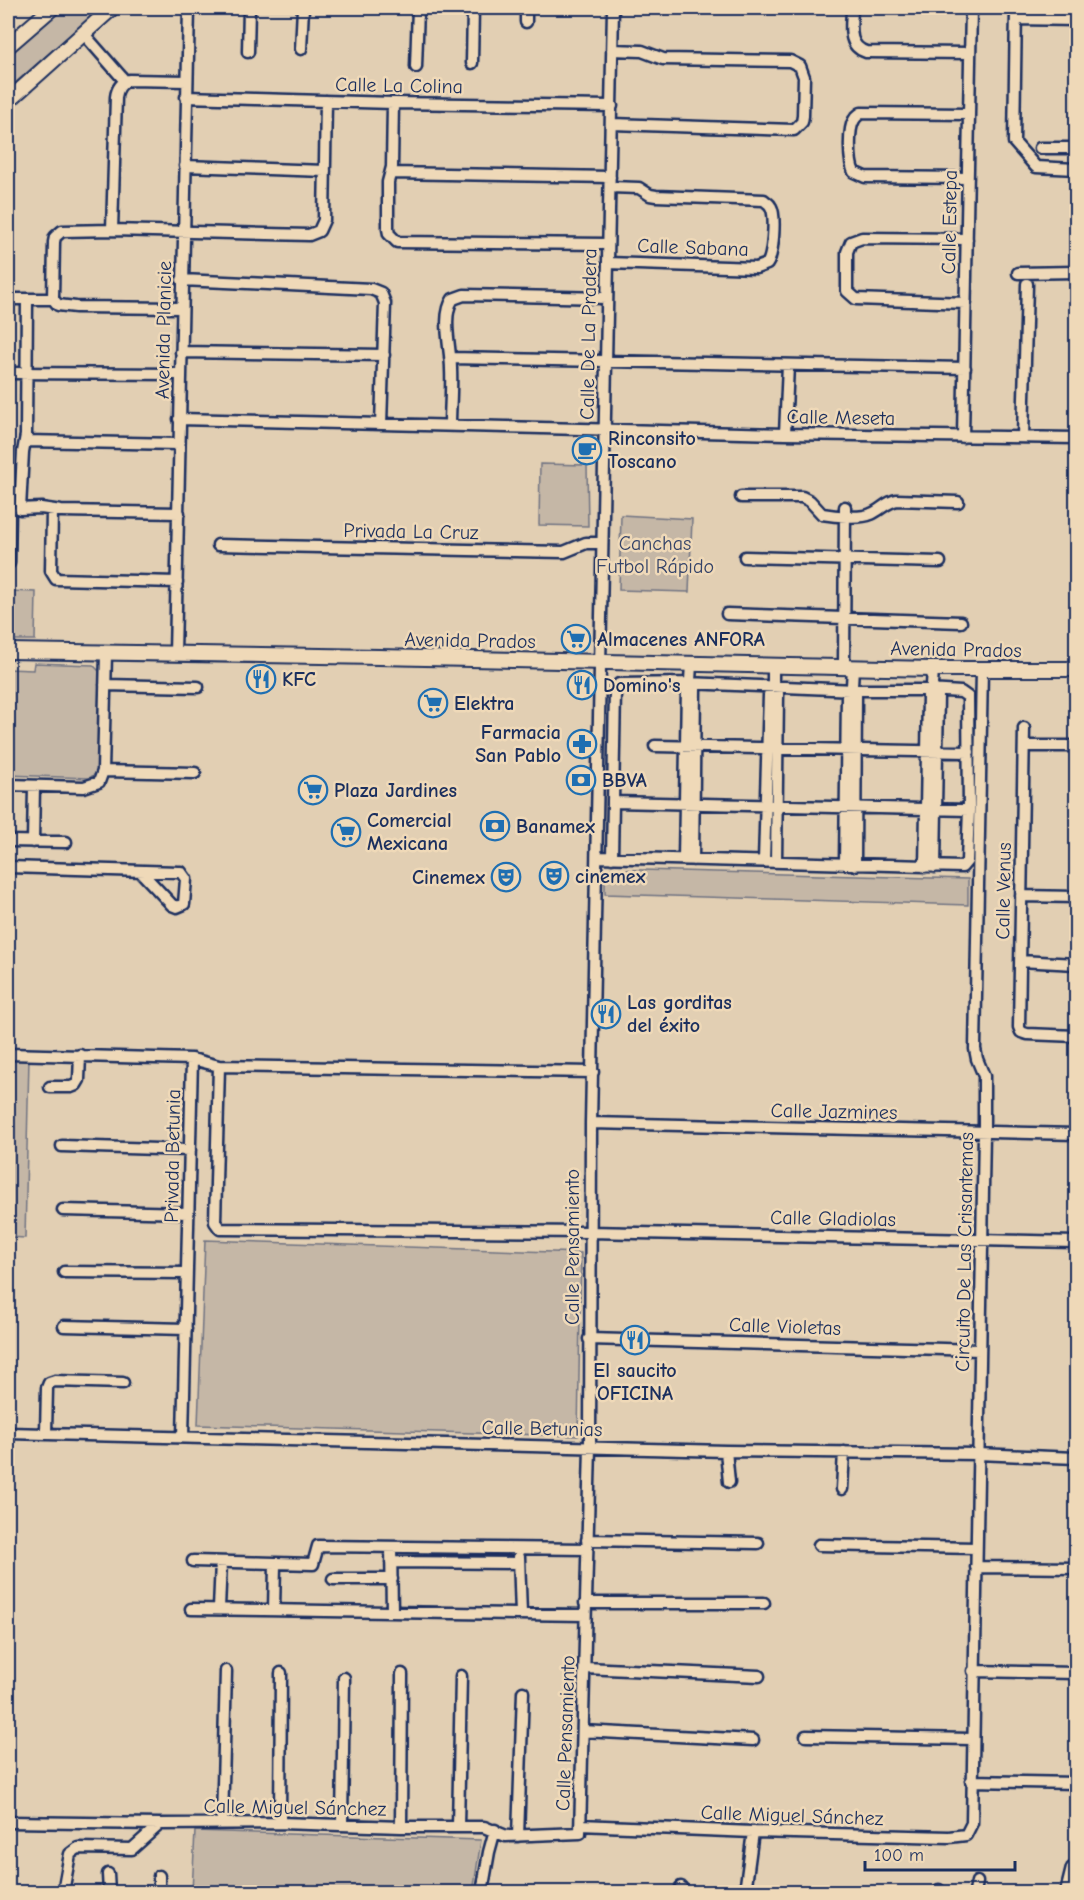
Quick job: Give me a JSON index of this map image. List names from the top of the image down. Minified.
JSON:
{"streets":{"main road":["Avenida Prados"],"street":["Calle La Colina","Calle Estepa","Calle Sabana","Avenida Planicie","Calle De La Pradera","Calle Meseta","Privada La Cruz","Calle Venus","Calle Jazmines","Privada Betunia","Calle Gladiolas","Calle Pensamiento","Circuito De Las Crisantemas","Calle Violetas","Calle Betunias","Calle Miguel Sánchez"]},"crossings":[["Calle La Colina","Avenida Planicie"],["Calle La Colina","Calle De La Pradera"],["Calle Estepa","Calle Meseta"],["Calle Sabana","Calle De La Pradera"],["Avenida Planicie","Calle Meseta"],["Avenida Planicie","Avenida Prados"],["Calle De La Pradera","Calle Meseta"],["Calle De La Pradera","Privada La Cruz"],["Calle De La Pradera","Avenida Prados"],["Calle De La Pradera","Calle Pensamiento"],["Avenida Prados","Calle Pensamiento"],["Avenida Prados","Circuito De Las Crisantemas"],["Calle Jazmines","Calle Pensamiento"],["Calle Jazmines","Circuito De Las Crisantemas"],["Privada Betunia","Calle Betunias"],["Calle Gladiolas","Calle Pensamiento"],["Calle Gladiolas","Circuito De Las Crisantemas"],["Calle Pensamiento","Calle Violetas"],["Calle Pensamiento","Calle Betunias"],["Calle Pensamiento","Calle Miguel Sánchez"],["Circuito De Las Crisantemas","Calle Violetas"],["Circuito De Las Crisantemas","Calle Betunias"],["Circuito De Las Crisantemas","Calle Miguel Sánchez"]],"parks":["Canchas Futbol Rápido"],"places":{"cafe":["Rinconsito Toscano"],"supermarket":["Almacenes ANFORA","Elektra","Plaza Jardines","Comercial Mexicana"],"restaurant":["KFC","Domino's","Las gorditas del éxito","El saucito OFICINA"],"pharmacy":["Farmacia San Pablo"],"bank":["BBVA","Banamex"],"theatre":["cinemex","Cinemex"]},"scale_bar":"100 m"}
